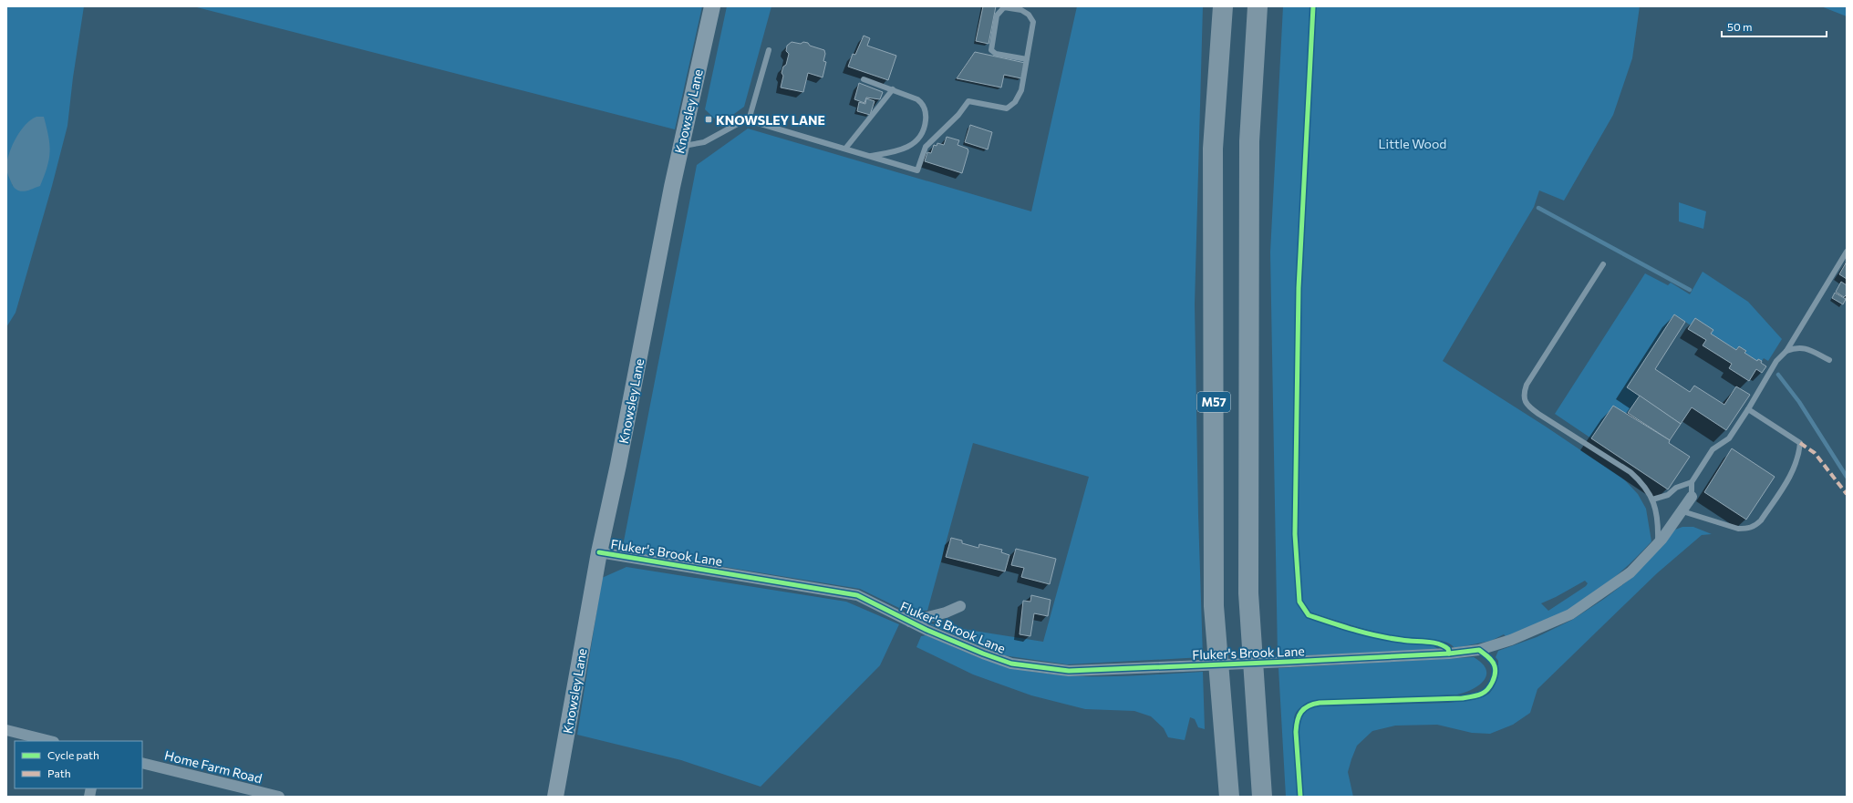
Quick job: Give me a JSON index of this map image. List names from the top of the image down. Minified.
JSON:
{"streets":{"highway":["M57"],"main road":["Knowsley Lane"],"street":["Fluker's Brook Lane","Home Farm Road"]},"crossings":[["Knowsley Lane","Fluker's Brook Lane"]],"parks":["Little Wood"],"places":{"transit":["KNOWSLEY LANE"]},"legend":["Cycle path","Path"],"scale_bar":"50 m"}
